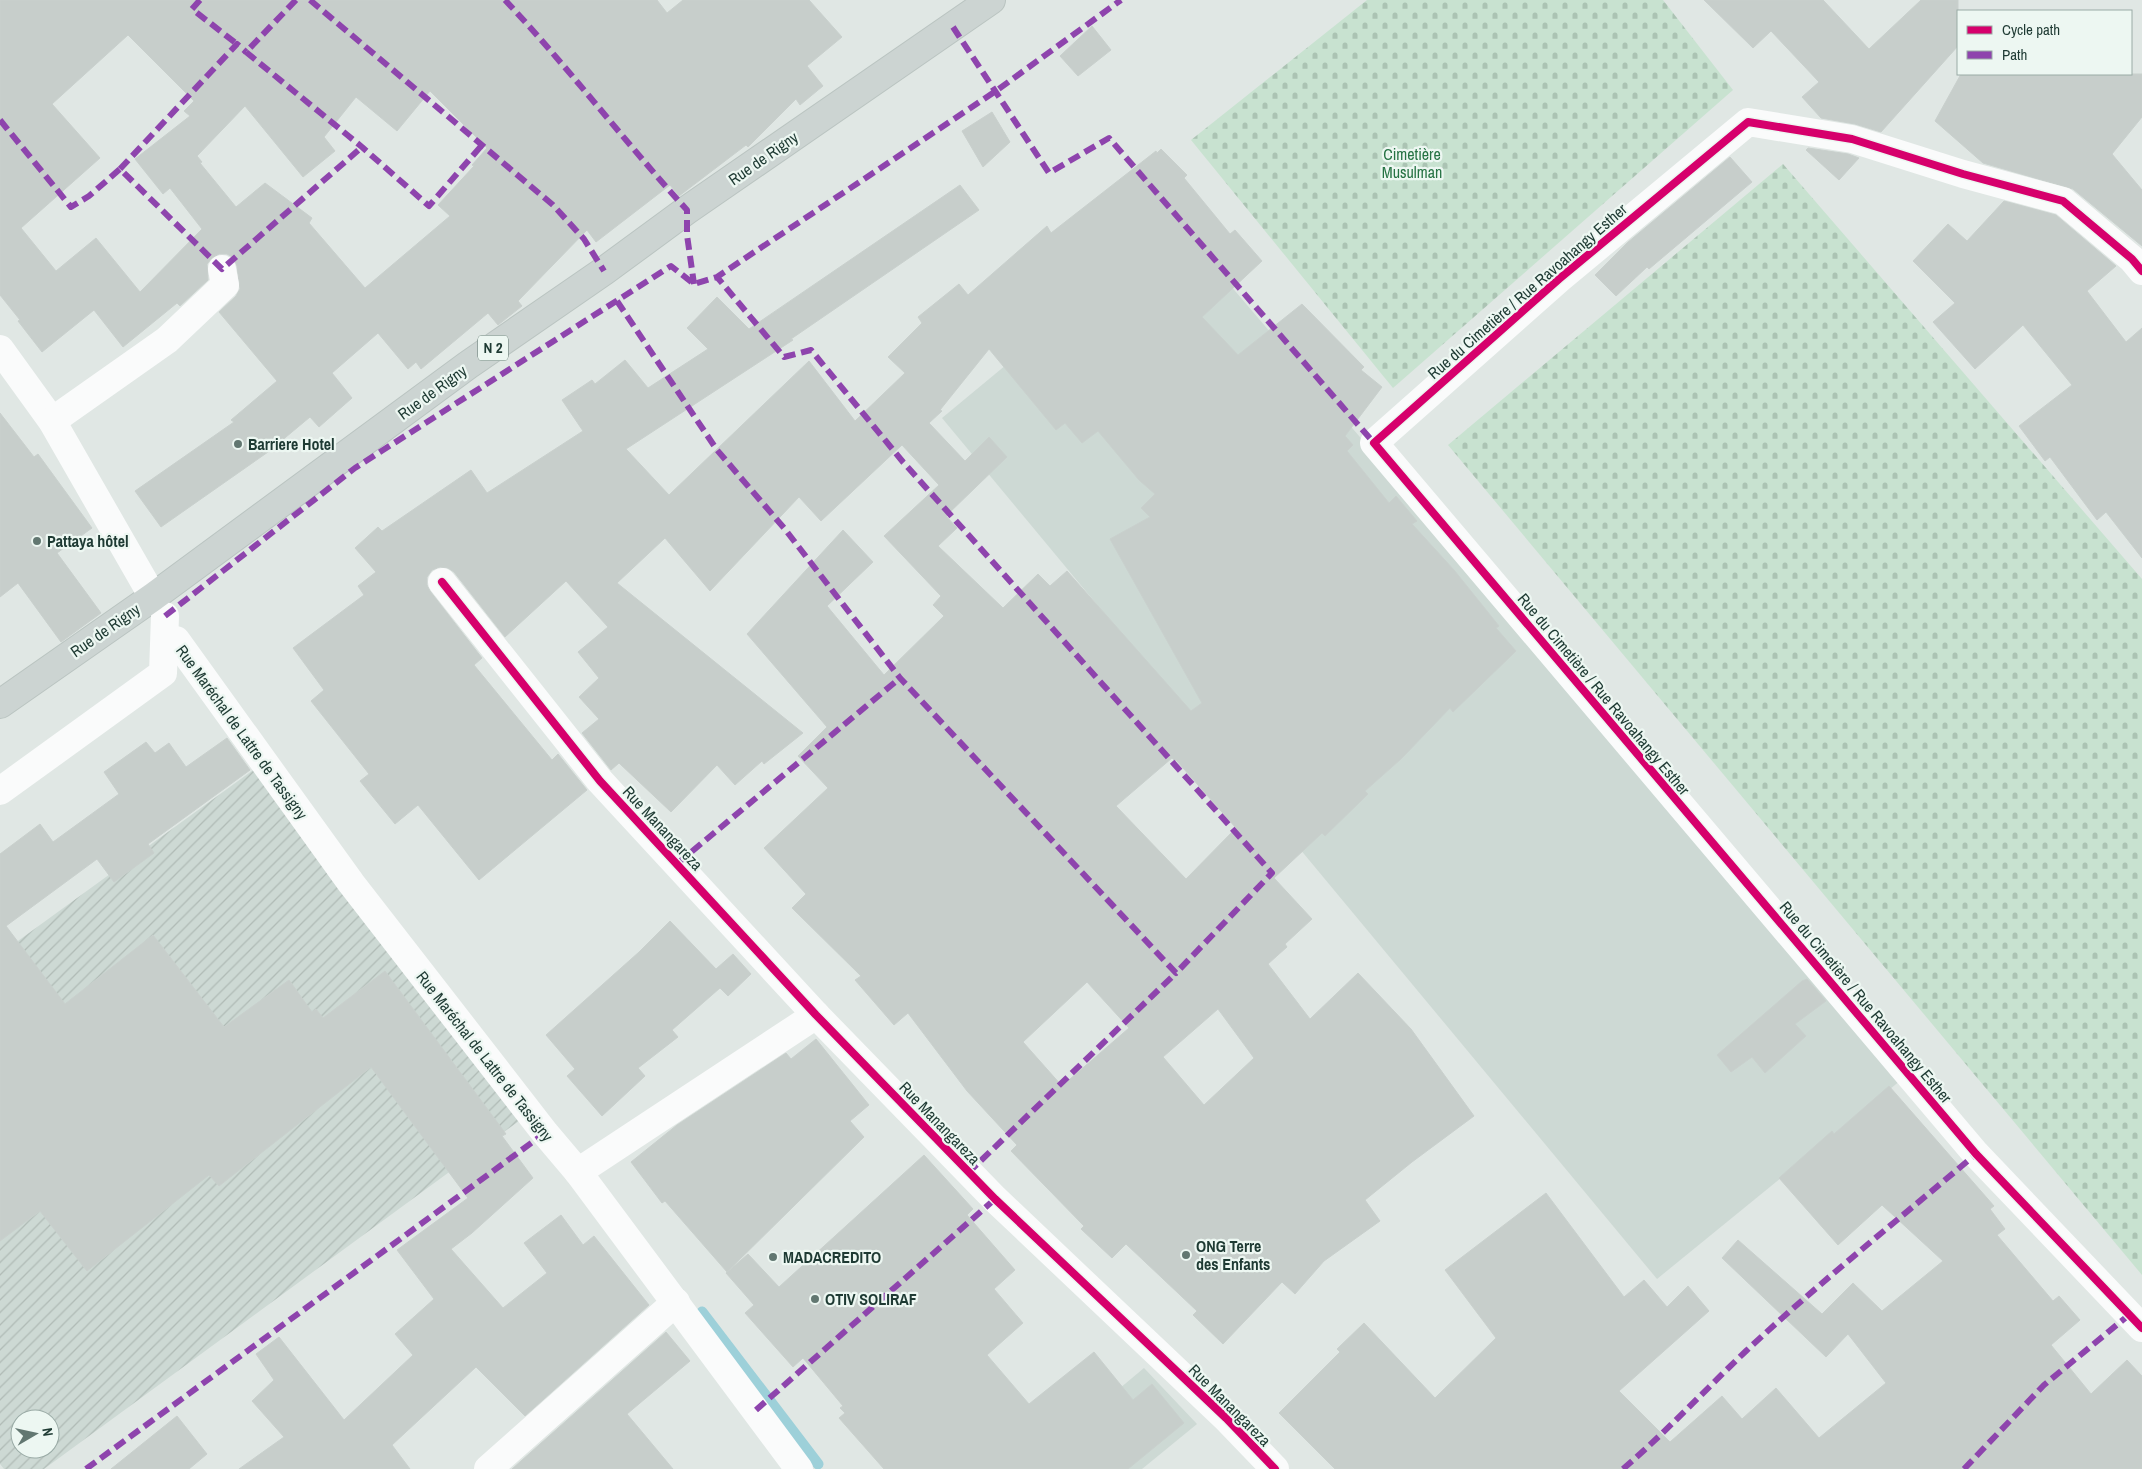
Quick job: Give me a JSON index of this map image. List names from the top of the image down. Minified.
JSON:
{"streets":{"main road":["Rue de Rigny","N 2"],"street":["Rue du Cimetière / Rue Ravoahangy Esther","Rue Maréchal de Lattre de Tassigny","Rue Manangareza"]},"parks":["Cimetière Musulman"],"places":["Barriere Hotel","Pattaya hôtel","ONG Terre des Enfants","MADACREDITO","OTIV SOLIRAF"],"legend":["Cycle path","Path"],"north":"right"}
